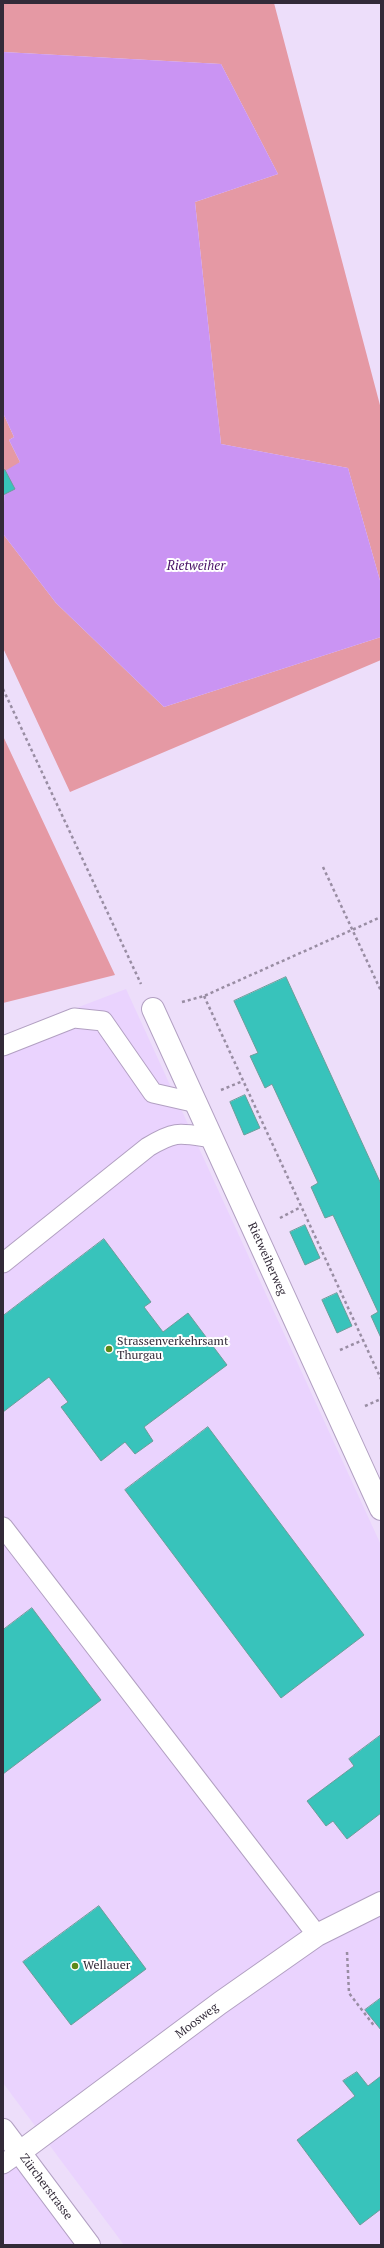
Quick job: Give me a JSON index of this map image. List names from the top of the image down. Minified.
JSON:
{"streets":{"street":["Rietweiherweg","Moosweg","Zürcherstrasse"]},"crossings":[["Moosweg","Zürcherstrasse"]],"water":["Rietweiher"],"places":["Strassenverkehrsamt Thurgau","Wellauer"]}
